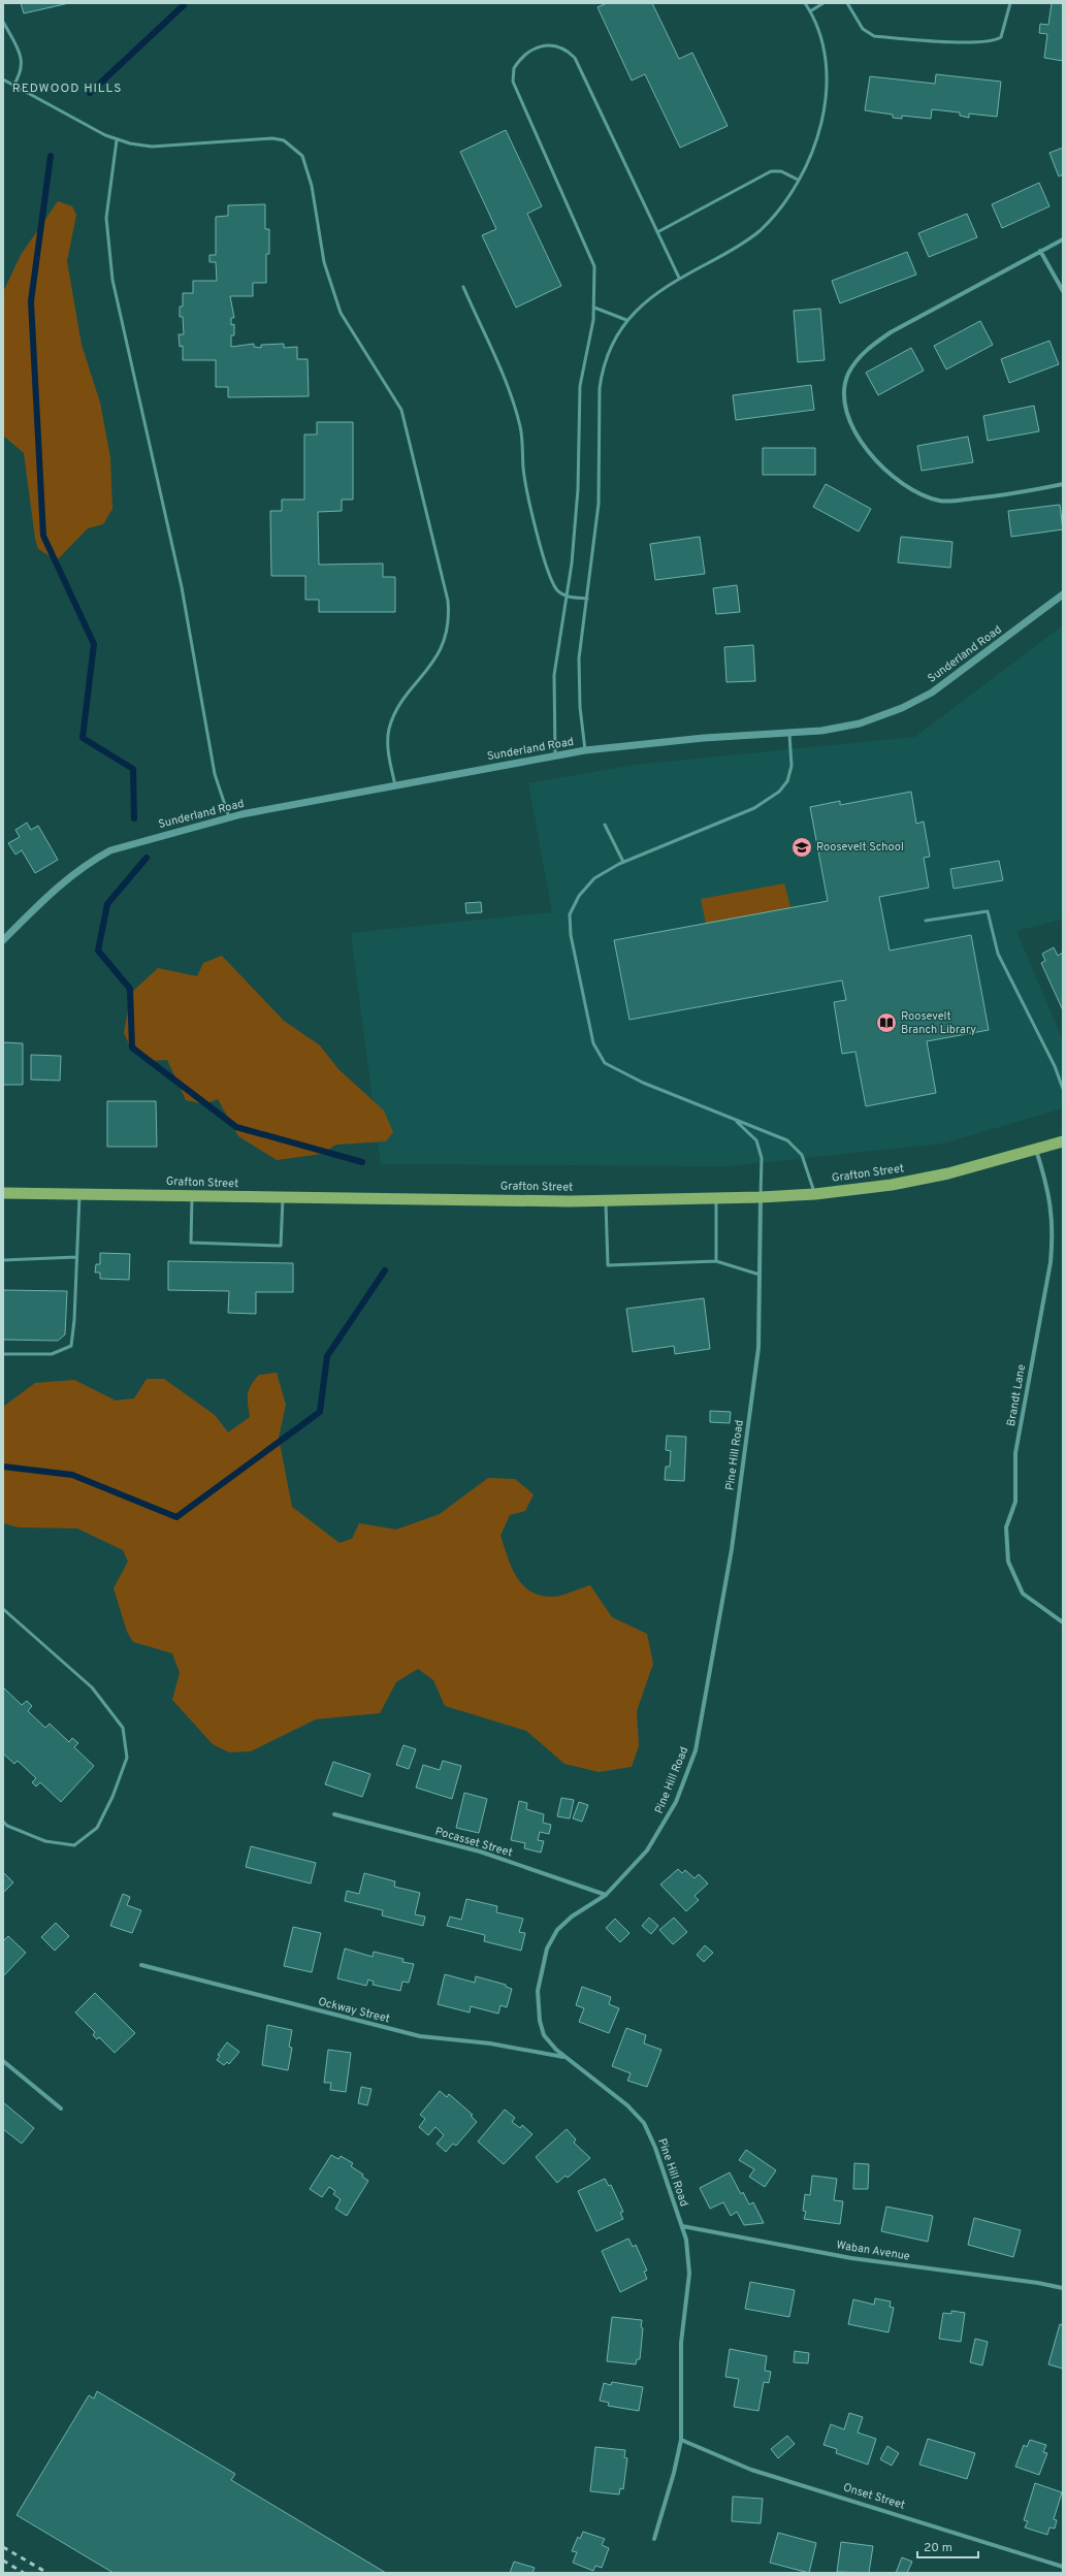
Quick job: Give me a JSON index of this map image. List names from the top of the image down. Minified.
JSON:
{"streets":{"highway":["Grafton Street"],"street":["Sunderland Road","Brandt Lane","Pine Hill Road","Pocasset Street","Ockway Street","Waban Avenue","Onset Street"]},"crossings":[["Grafton Street","Brandt Lane"],["Grafton Street","Pine Hill Road"],["Pine Hill Road","Pocasset Street"],["Pine Hill Road","Ockway Street"],["Pine Hill Road","Waban Avenue"],["Pine Hill Road","Onset Street"]],"districts":["REDWOOD HILLS"],"places":{"school or university":["Roosevelt School"],"library":["Roosevelt Branch Library"]},"scale_bar":"20 m"}
